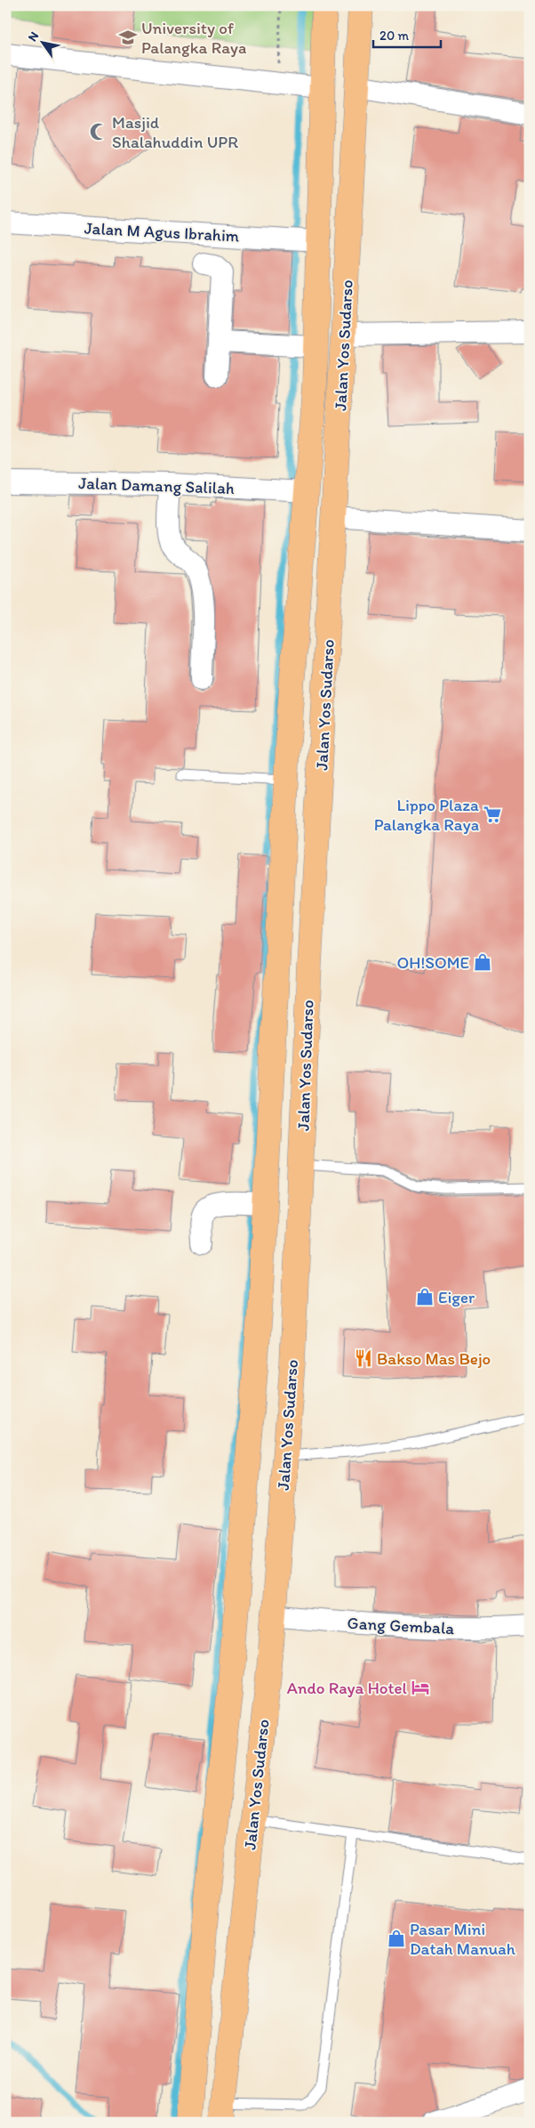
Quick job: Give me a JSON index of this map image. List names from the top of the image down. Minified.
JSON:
{"streets":{"main road":["Jalan Yos Sudarso"],"street":["Jalan M Agus Ibrahim","Jalan Damang Salilah","Gang Gembala"]},"crossings":[["Jalan M Agus Ibrahim","Jalan Yos Sudarso"],["Jalan Yos Sudarso","Jalan Damang Salilah"],["Jalan Yos Sudarso","Gang Gembala"]],"places":{"school or university":["University of Palangka Raya"],"mosque":["Masjid Shalahuddin UPR"],"supermarket":["Lippo Plaza Palangka Raya"],"shop":["OH!SOME","Eiger","Pasar Mini Datah Manuah"],"restaurant":["Bakso Mas Bejo"],"hotel":["Ando Raya Hotel"]},"scale_bar":"20 m","north":"top left"}
